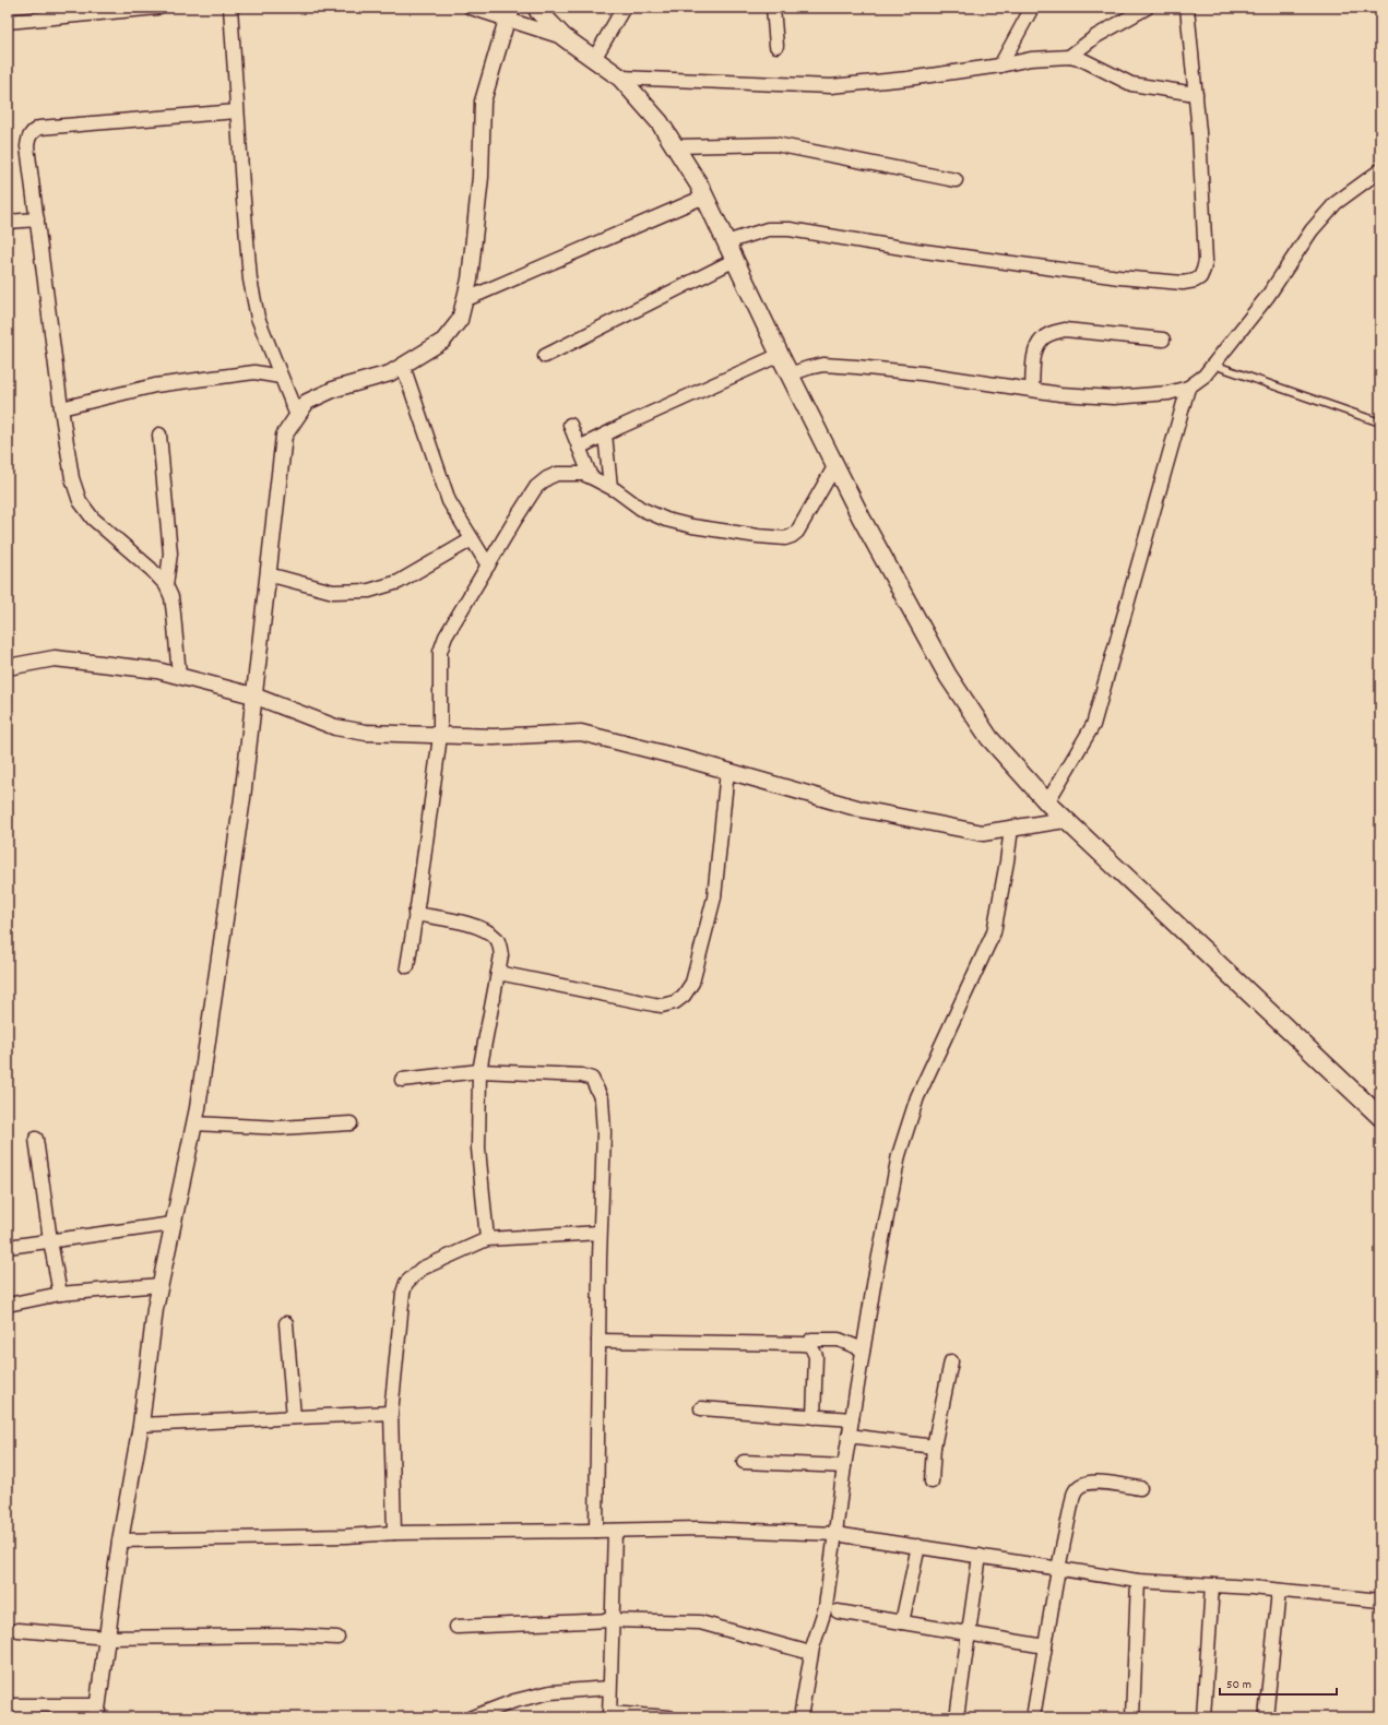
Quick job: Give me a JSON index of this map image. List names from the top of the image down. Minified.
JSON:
{"scale_bar":"50 m"}
